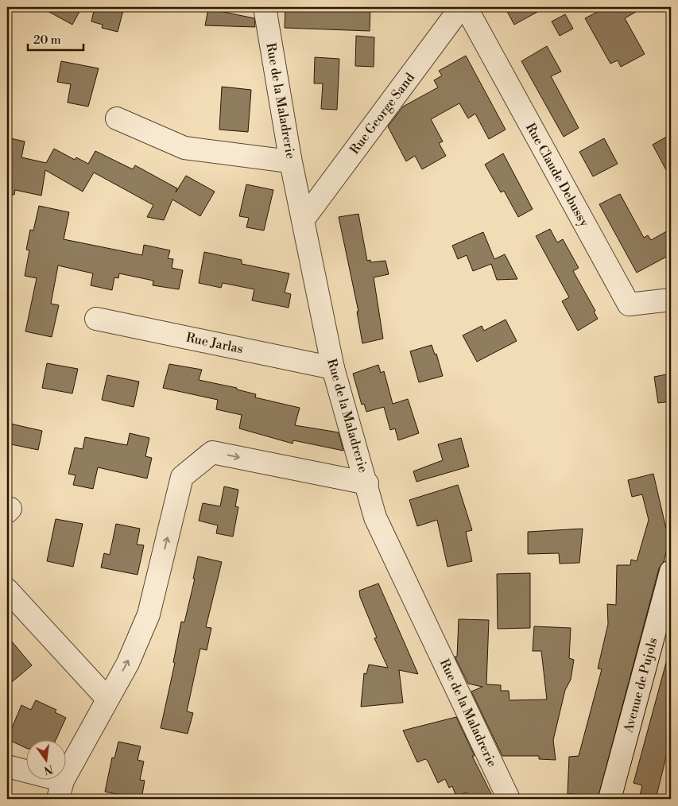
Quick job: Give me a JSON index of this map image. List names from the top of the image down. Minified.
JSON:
{"streets":{"street":["Rue de la Maladrerie","Rue George Sand","Rue Claude Debussy","Rue Jarlas","Avenue de Pujols"]},"crossings":[["Rue de la Maladrerie","Rue George Sand"],["Rue de la Maladrerie","Rue Jarlas"]],"scale_bar":"20 m","north":"bottom"}
